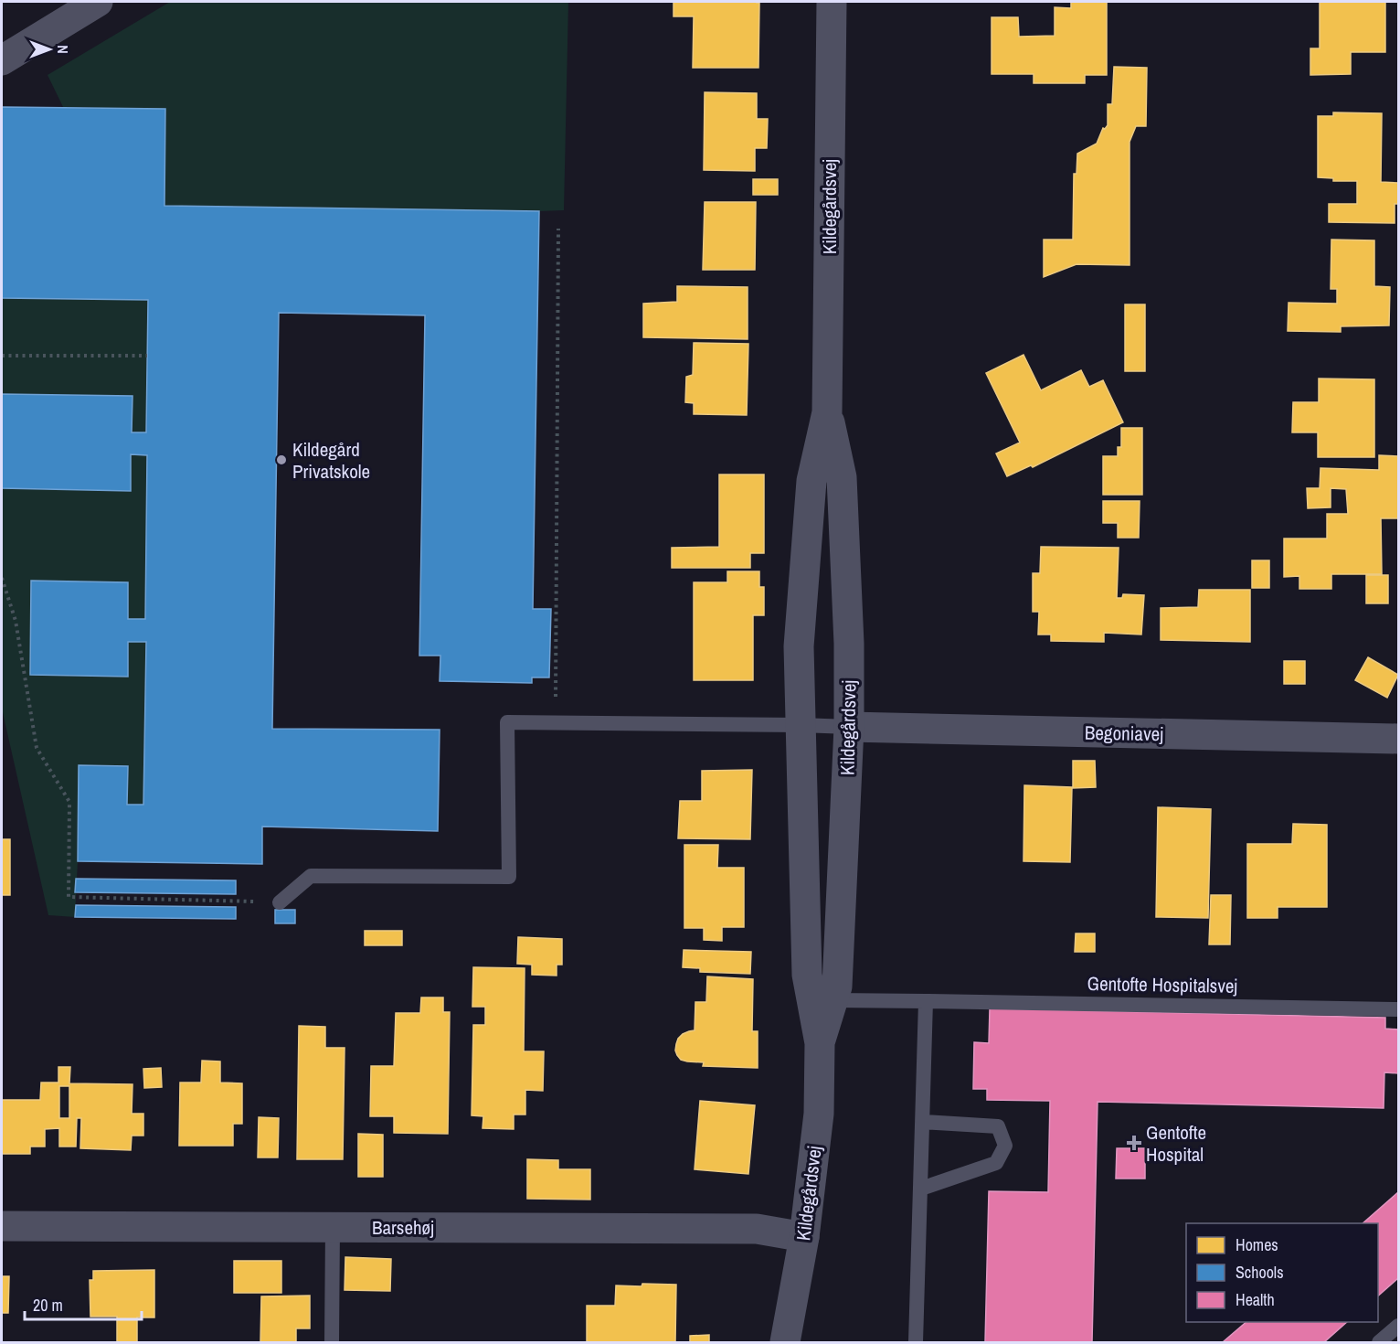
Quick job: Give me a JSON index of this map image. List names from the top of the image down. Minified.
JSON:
{"streets":{"street":["Kildegårdsvej","Begoniavej","Barsehøj"],"lane":["Gentofte Hospitalsvej"]},"crossings":[["Kildegårdsvej","Begoniavej"],["Kildegårdsvej","Gentofte Hospitalsvej"],["Kildegårdsvej","Barsehøj"]],"places":{"other":["Kildegård Privatskole"],"health":["Gentofte Hospital"]},"legend":["Homes","Schools","Health"],"scale_bar":"20 m","north":"right"}
